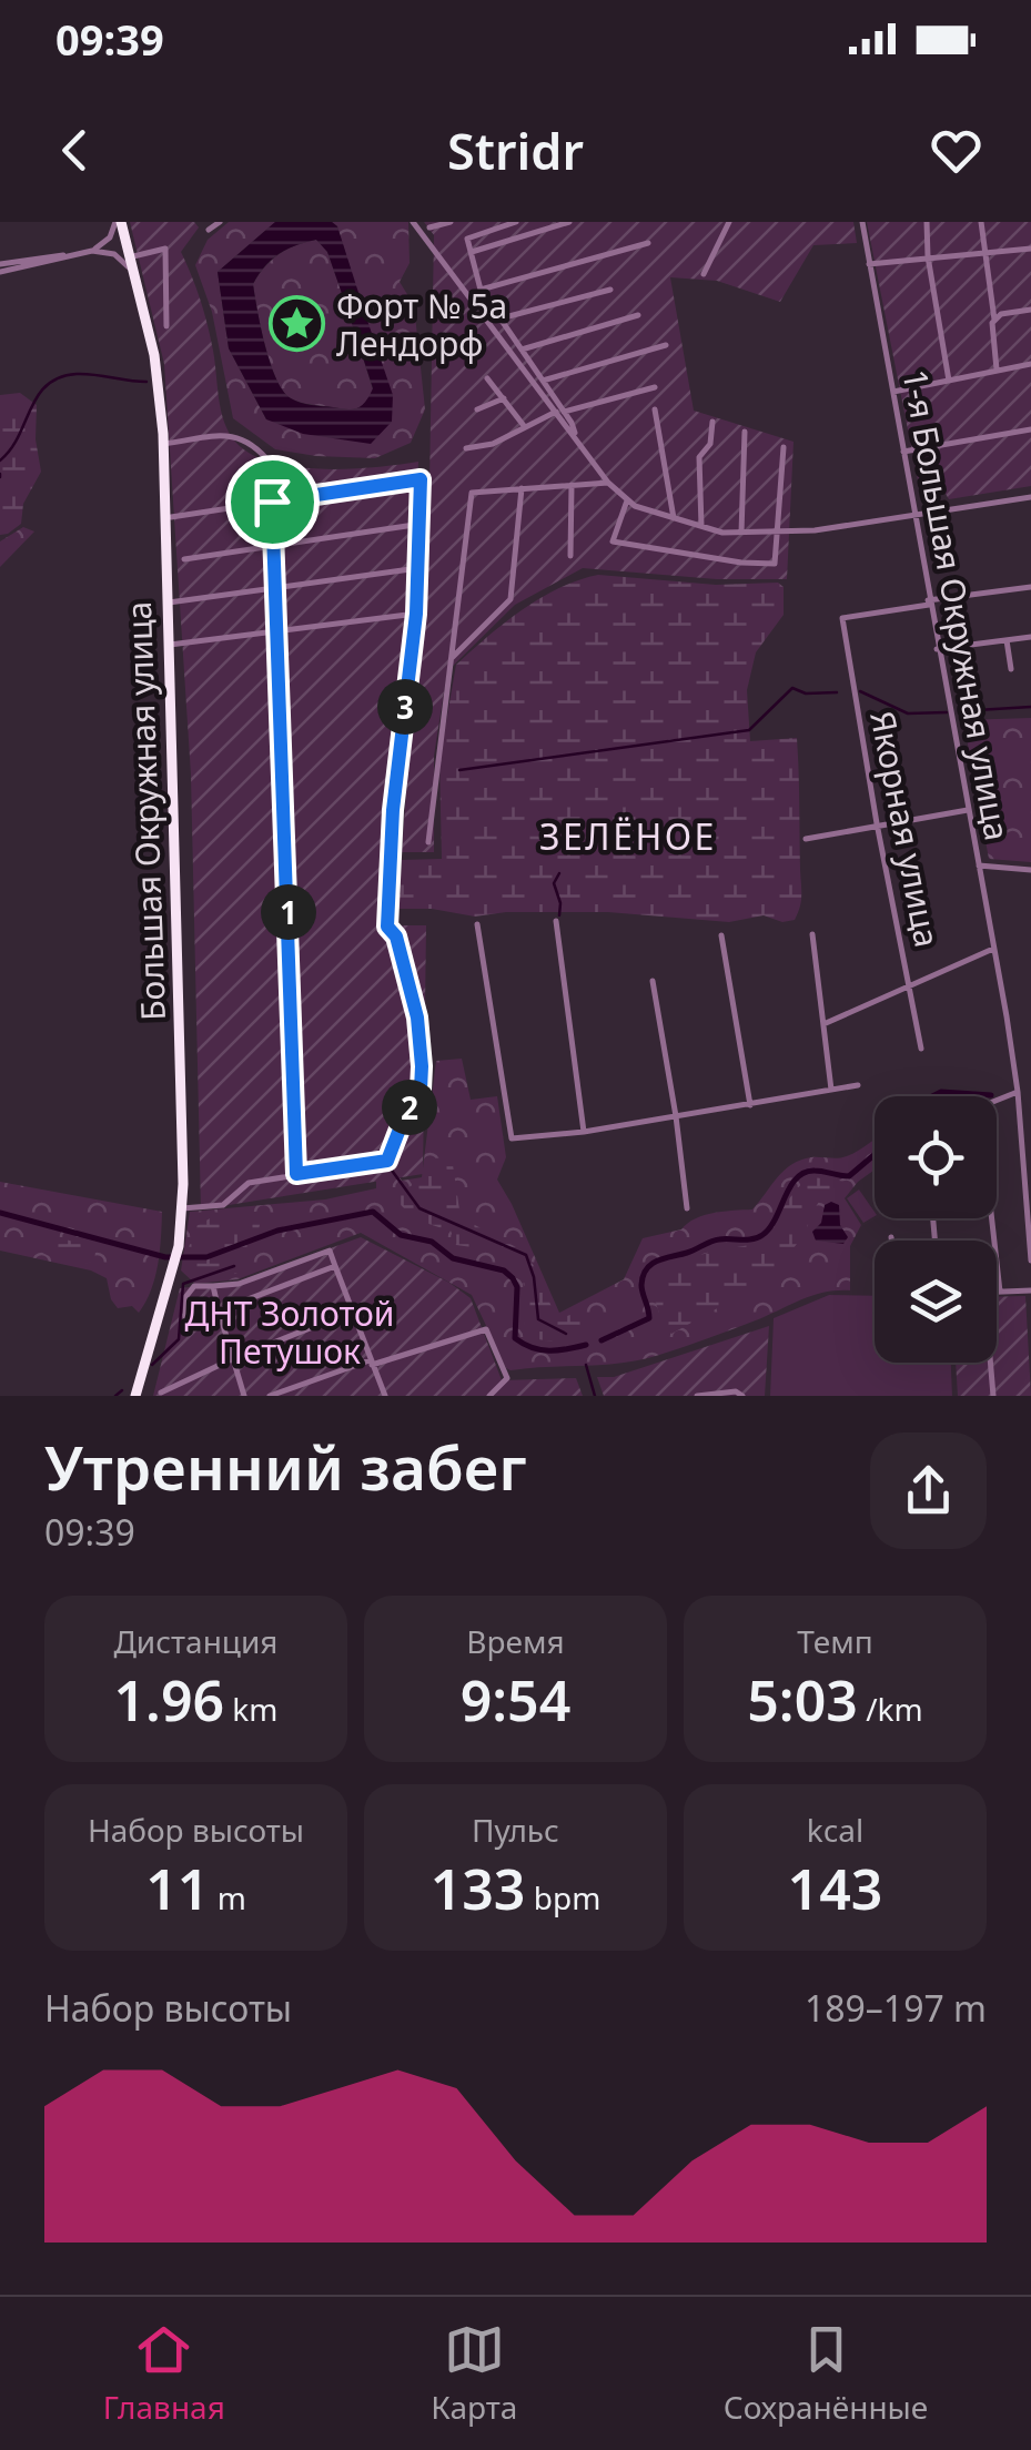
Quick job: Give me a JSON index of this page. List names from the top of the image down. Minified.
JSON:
{"streets":{"highway":["Большая Окружная улица"],"street":["1-я Большая Окружная улица","Якорная улица"]},"crossings":[["1-я Большая Окружная улица","Якорная улица"]],"districts":["ЗЕЛЁНОЕ"],"parks":["ДНТ Золотой Петушок"],"places":{"place":["Форт № 5а Лендорф"]},"page":{"status":"09:39","header":"Stridr","pins":["3","1","2"],"heading":["Утренний забег","09:39"],"stats":[["Дистанция","1.96 km"],["Время","9:54"],["Темп","5:03 /km"],["Набор высоты","11 m"],["Пульс","133 bpm"],["kcal","143"]],"chart":["Набор высоты","189–197 m"],"tabs":["Главная","Карта","Сохранённые"]}}
